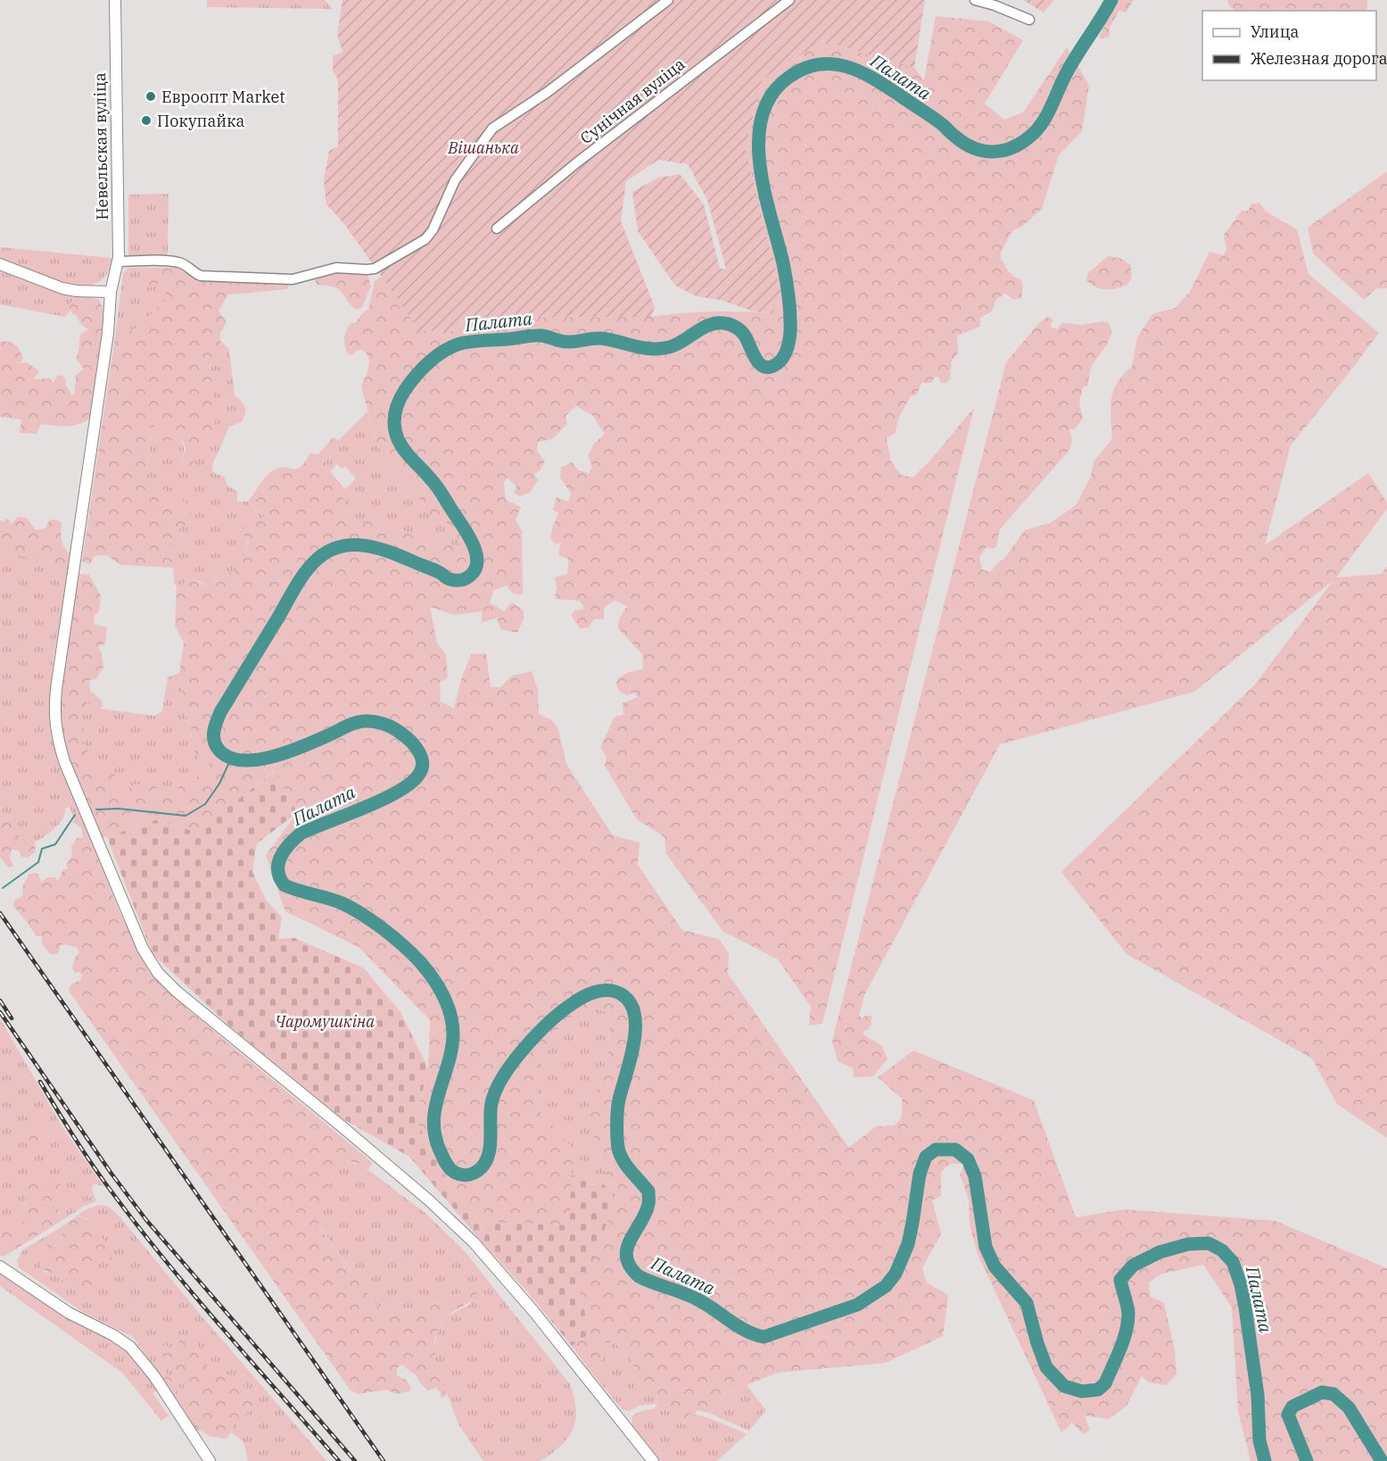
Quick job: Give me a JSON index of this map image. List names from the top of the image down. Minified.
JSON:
{"streets":{"street":["Сунічная вуліца","Невельская вуліца"]},"water":["Палата"],"parks":["Вішанька","Чаромушкіна"],"places":["Евроопт Market","Покупайка"],"legend":["Улица","Железная дорога"]}
